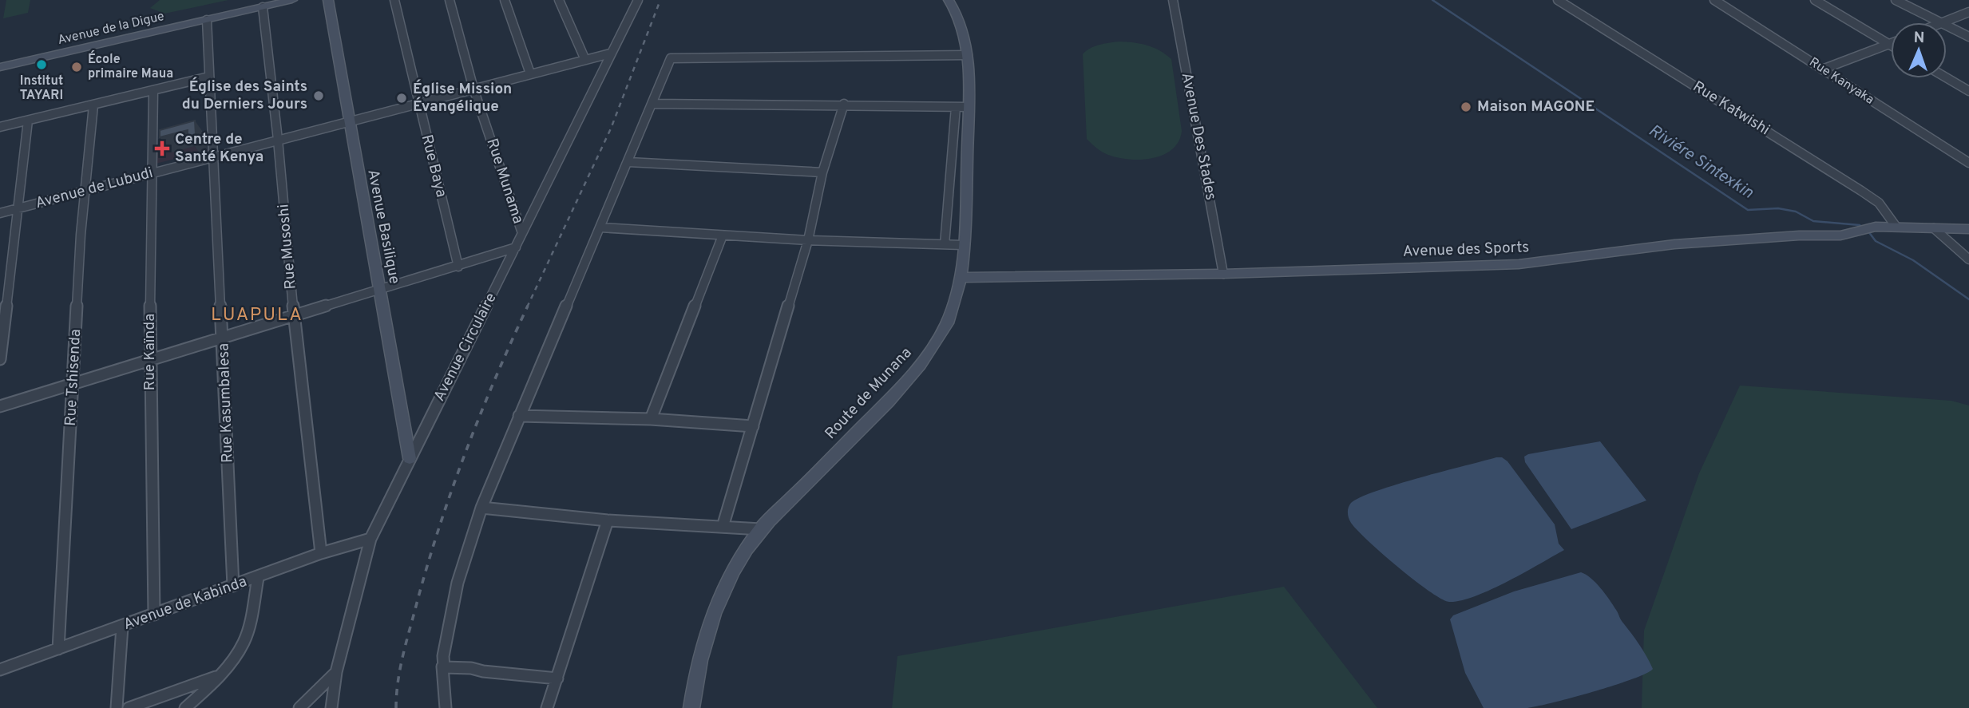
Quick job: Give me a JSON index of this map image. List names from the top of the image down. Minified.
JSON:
{"streets":{"street":["Avenue de la Digue","Rue Kanyaka","Rue Katwishi","Avenue Des Stades","Rue Baya","Rue Munama","Avenue de Lubudi","Avenue Basilique","Rue Musoshi","Avenue des Sports","Avenue Circulaire","Rue Kaïnda","Rue Tshisenda","Route de Munana","Rue Kasumbalesa","Avenue de Kabinda"]},"crossings":[["Avenue de la Digue","Rue Musoshi"],["Avenue de la Digue","Rue Kasumbalesa"],["Rue Katwishi","Avenue des Sports"],["Avenue Des Stades","Avenue des Sports"],["Rue Baya","Avenue de Lubudi"],["Rue Munama","Avenue de Lubudi"],["Rue Munama","Avenue Circulaire"],["Avenue de Lubudi","Avenue Basilique"],["Avenue de Lubudi","Rue Musoshi"],["Avenue de Lubudi","Avenue Circulaire"],["Avenue de Lubudi","Rue Kaïnda"],["Avenue de Lubudi","Rue Tshisenda"],["Avenue de Lubudi","Rue Kasumbalesa"],["Avenue Basilique","Avenue Circulaire"],["Rue Musoshi","Avenue de Kabinda"],["Avenue des Sports","Route de Munana"],["Avenue Circulaire","Avenue de Kabinda"],["Rue Kaïnda","Avenue de Kabinda"],["Rue Tshisenda","Avenue de Kabinda"],["Rue Kasumbalesa","Avenue de Kabinda"]],"districts":["LUAPULA"],"water":["Riviére Sintexkin"],"places":{"other":["Institut TAYARI","École primaire Maua","Église des Saints du Derniers Jours","Église Mission Évangélique","Maison MAGONE"],"health":["Centre de Santé Kenya"]},"north":"top"}
